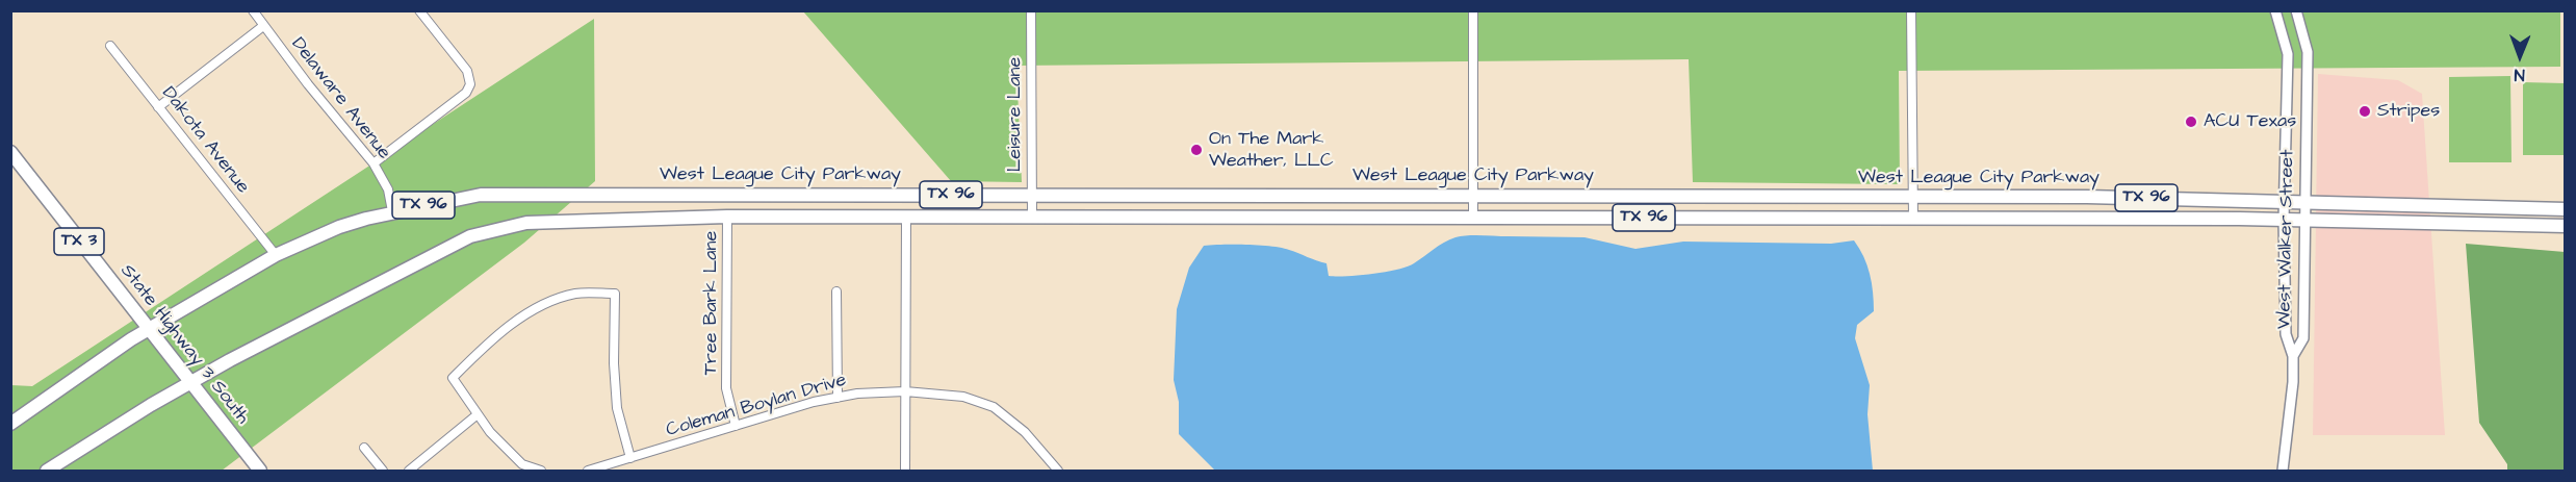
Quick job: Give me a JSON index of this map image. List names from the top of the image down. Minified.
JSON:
{"streets":{"main road":["West League City Parkway","TX 96","TX 3","State Highway 3 South"],"street":["Delaware Avenue","Leisure Lane","Dakota Avenue","West Walker Street","Tree Bark Lane","Coleman Boylan Drive"]},"crossings":[["Delaware Avenue","West League City Parkway"],["Leisure Lane","West League City Parkway"],["Leisure Lane","TX 96"],["Dakota Avenue","West League City Parkway"],["West League City Parkway","TX 96"],["West League City Parkway","West Walker Street"],["West League City Parkway","State Highway 3 South"],["TX 96","West Walker Street"],["TX 96","Tree Bark Lane"],["TX 96","State Highway 3 South"],["Tree Bark Lane","Coleman Boylan Drive"]],"places":["Stripes","ACU Texas","On The Mark Weather, LLC"],"north":"bottom"}
